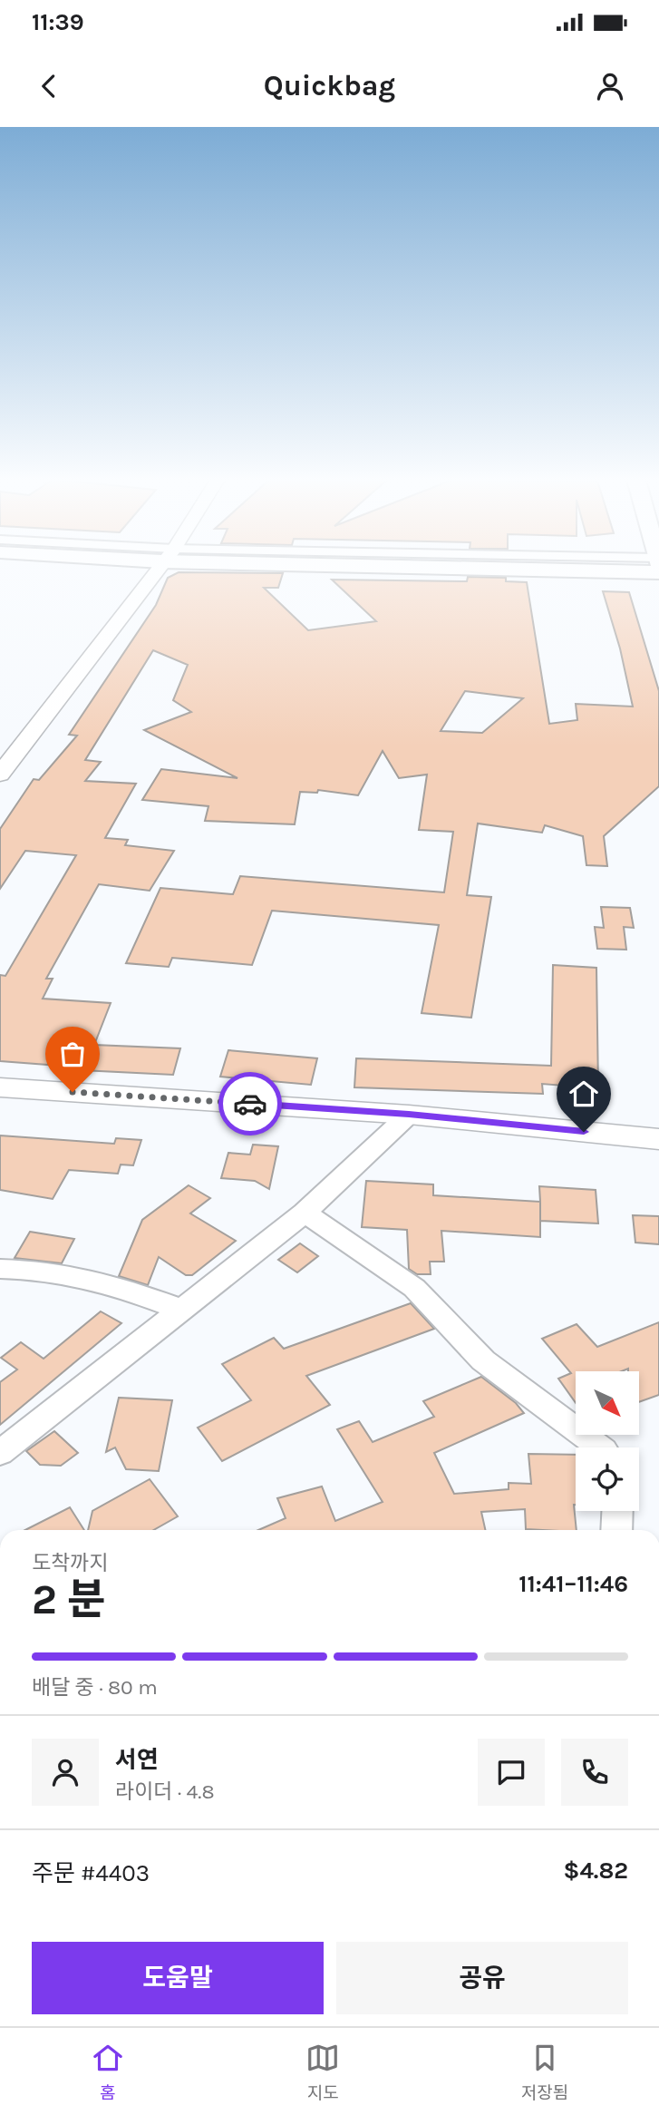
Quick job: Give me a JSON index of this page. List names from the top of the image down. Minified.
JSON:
{"north":"bottom right","page":{"status":"11:39","header":"Quickbag","heading":["2 분","도착까지","11:41–11:46"],"panel":["서연","라이더 · 4.8","주문 #4403","$4.82"],"bar":"배달 중 · 80 m","buttons":["도움말","공유"],"tabs":["홈","지도","저장됨"]}}
